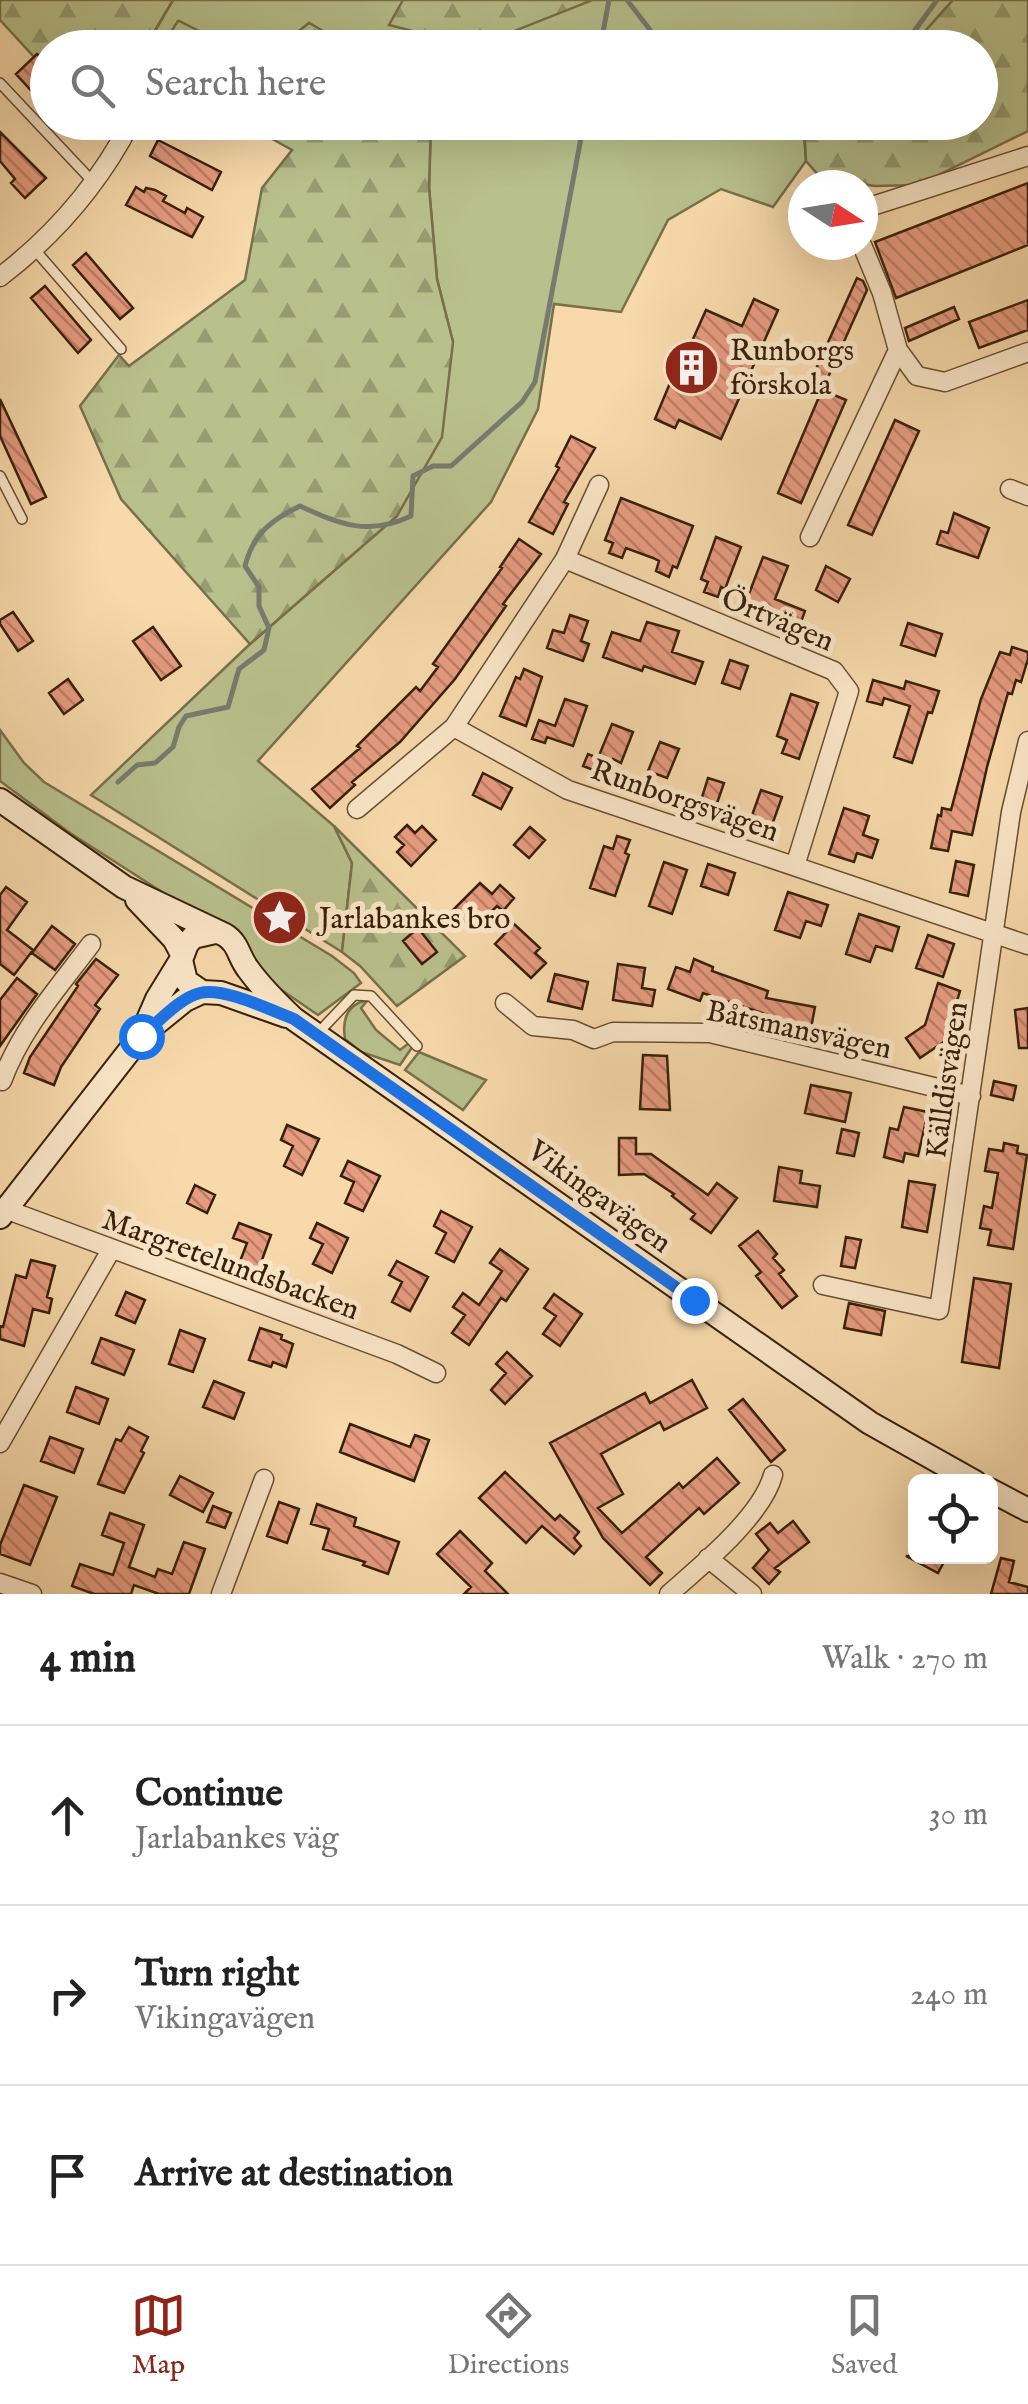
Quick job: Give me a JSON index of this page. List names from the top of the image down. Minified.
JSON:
{"streets":{"main road":["Vikingavägen"],"street":["Örtvägen","Runborgsvägen","Båtsmansvägen","Källdisvägen","Margretelundsbacken"]},"crossings":[["Örtvägen","Runborgsvägen"],["Runborgsvägen","Källdisvägen"],["Båtsmansvägen","Källdisvägen"]],"places":{"building":["Runborgs förskola"],"place":["Jarlabankes bro"]},"north":"right","page":{"search":"Search here","heading":["4 min","Walk · 270 m"],"list":[["Continue","Jarlabankes väg","30 m"],["Turn right","Vikingavägen","240 m"],"Arrive at destination"],"nav":["Map","Directions","Saved"]}}
